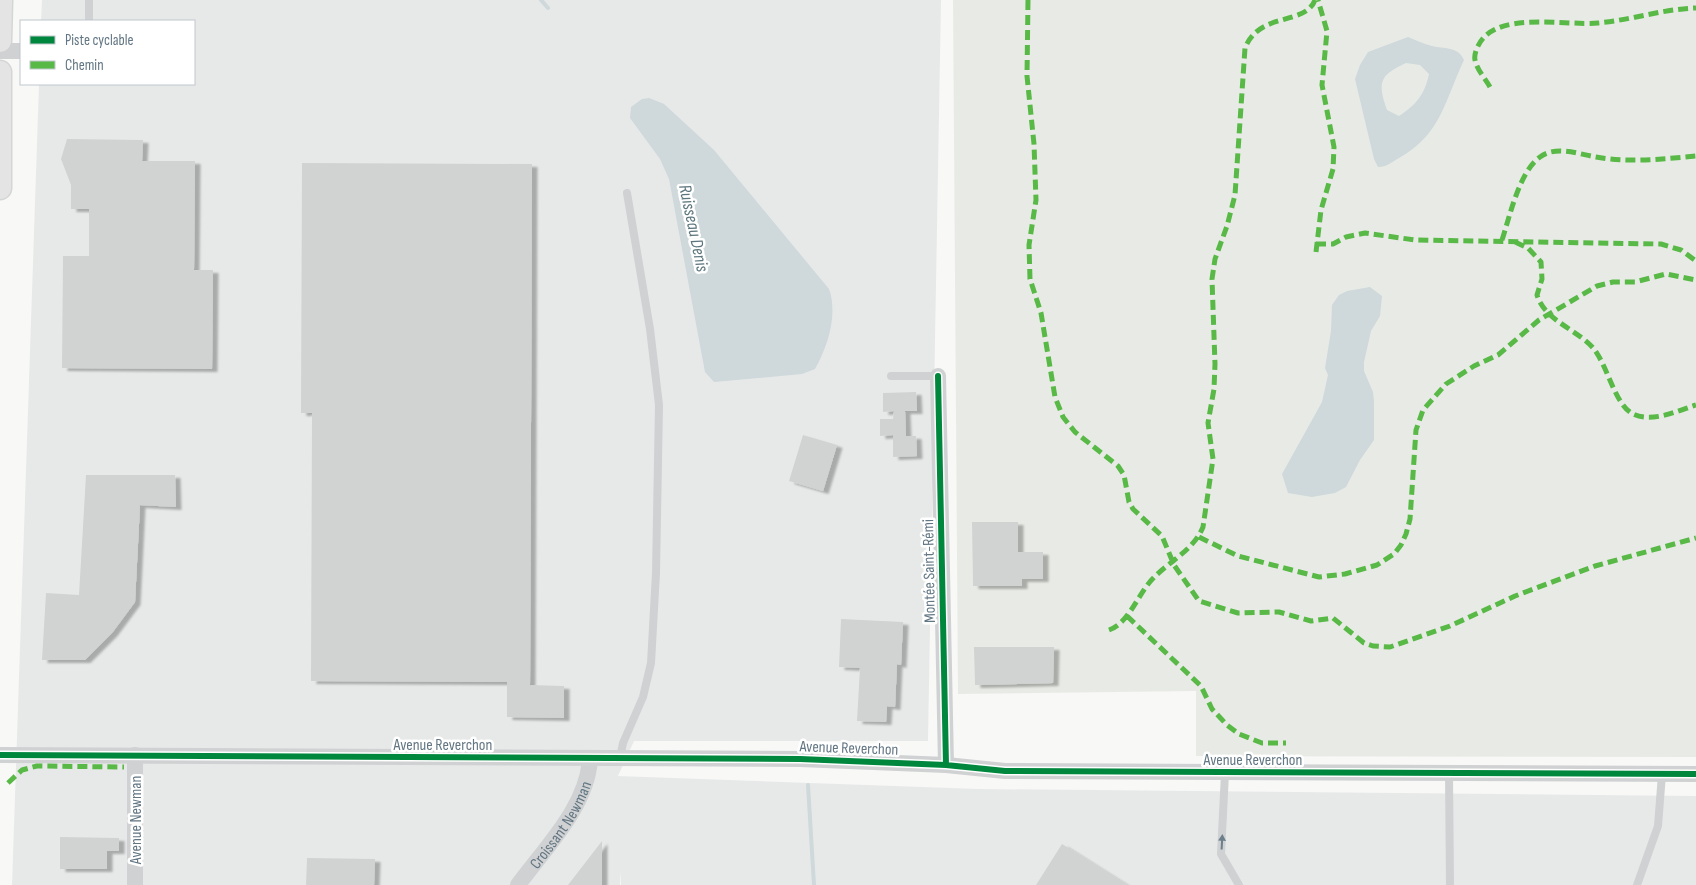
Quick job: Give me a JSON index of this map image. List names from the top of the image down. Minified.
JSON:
{"streets":{"street":["Montée Saint-Rémi","Avenue Reverchon","Avenue Newman","Croissant Newman"]},"crossings":[["Montée Saint-Rémi","Avenue Reverchon"],["Avenue Reverchon","Avenue Newman"],["Avenue Reverchon","Croissant Newman"]],"water":["Ruisseau Denis"],"legend":["Piste cyclable","Chemin"]}
